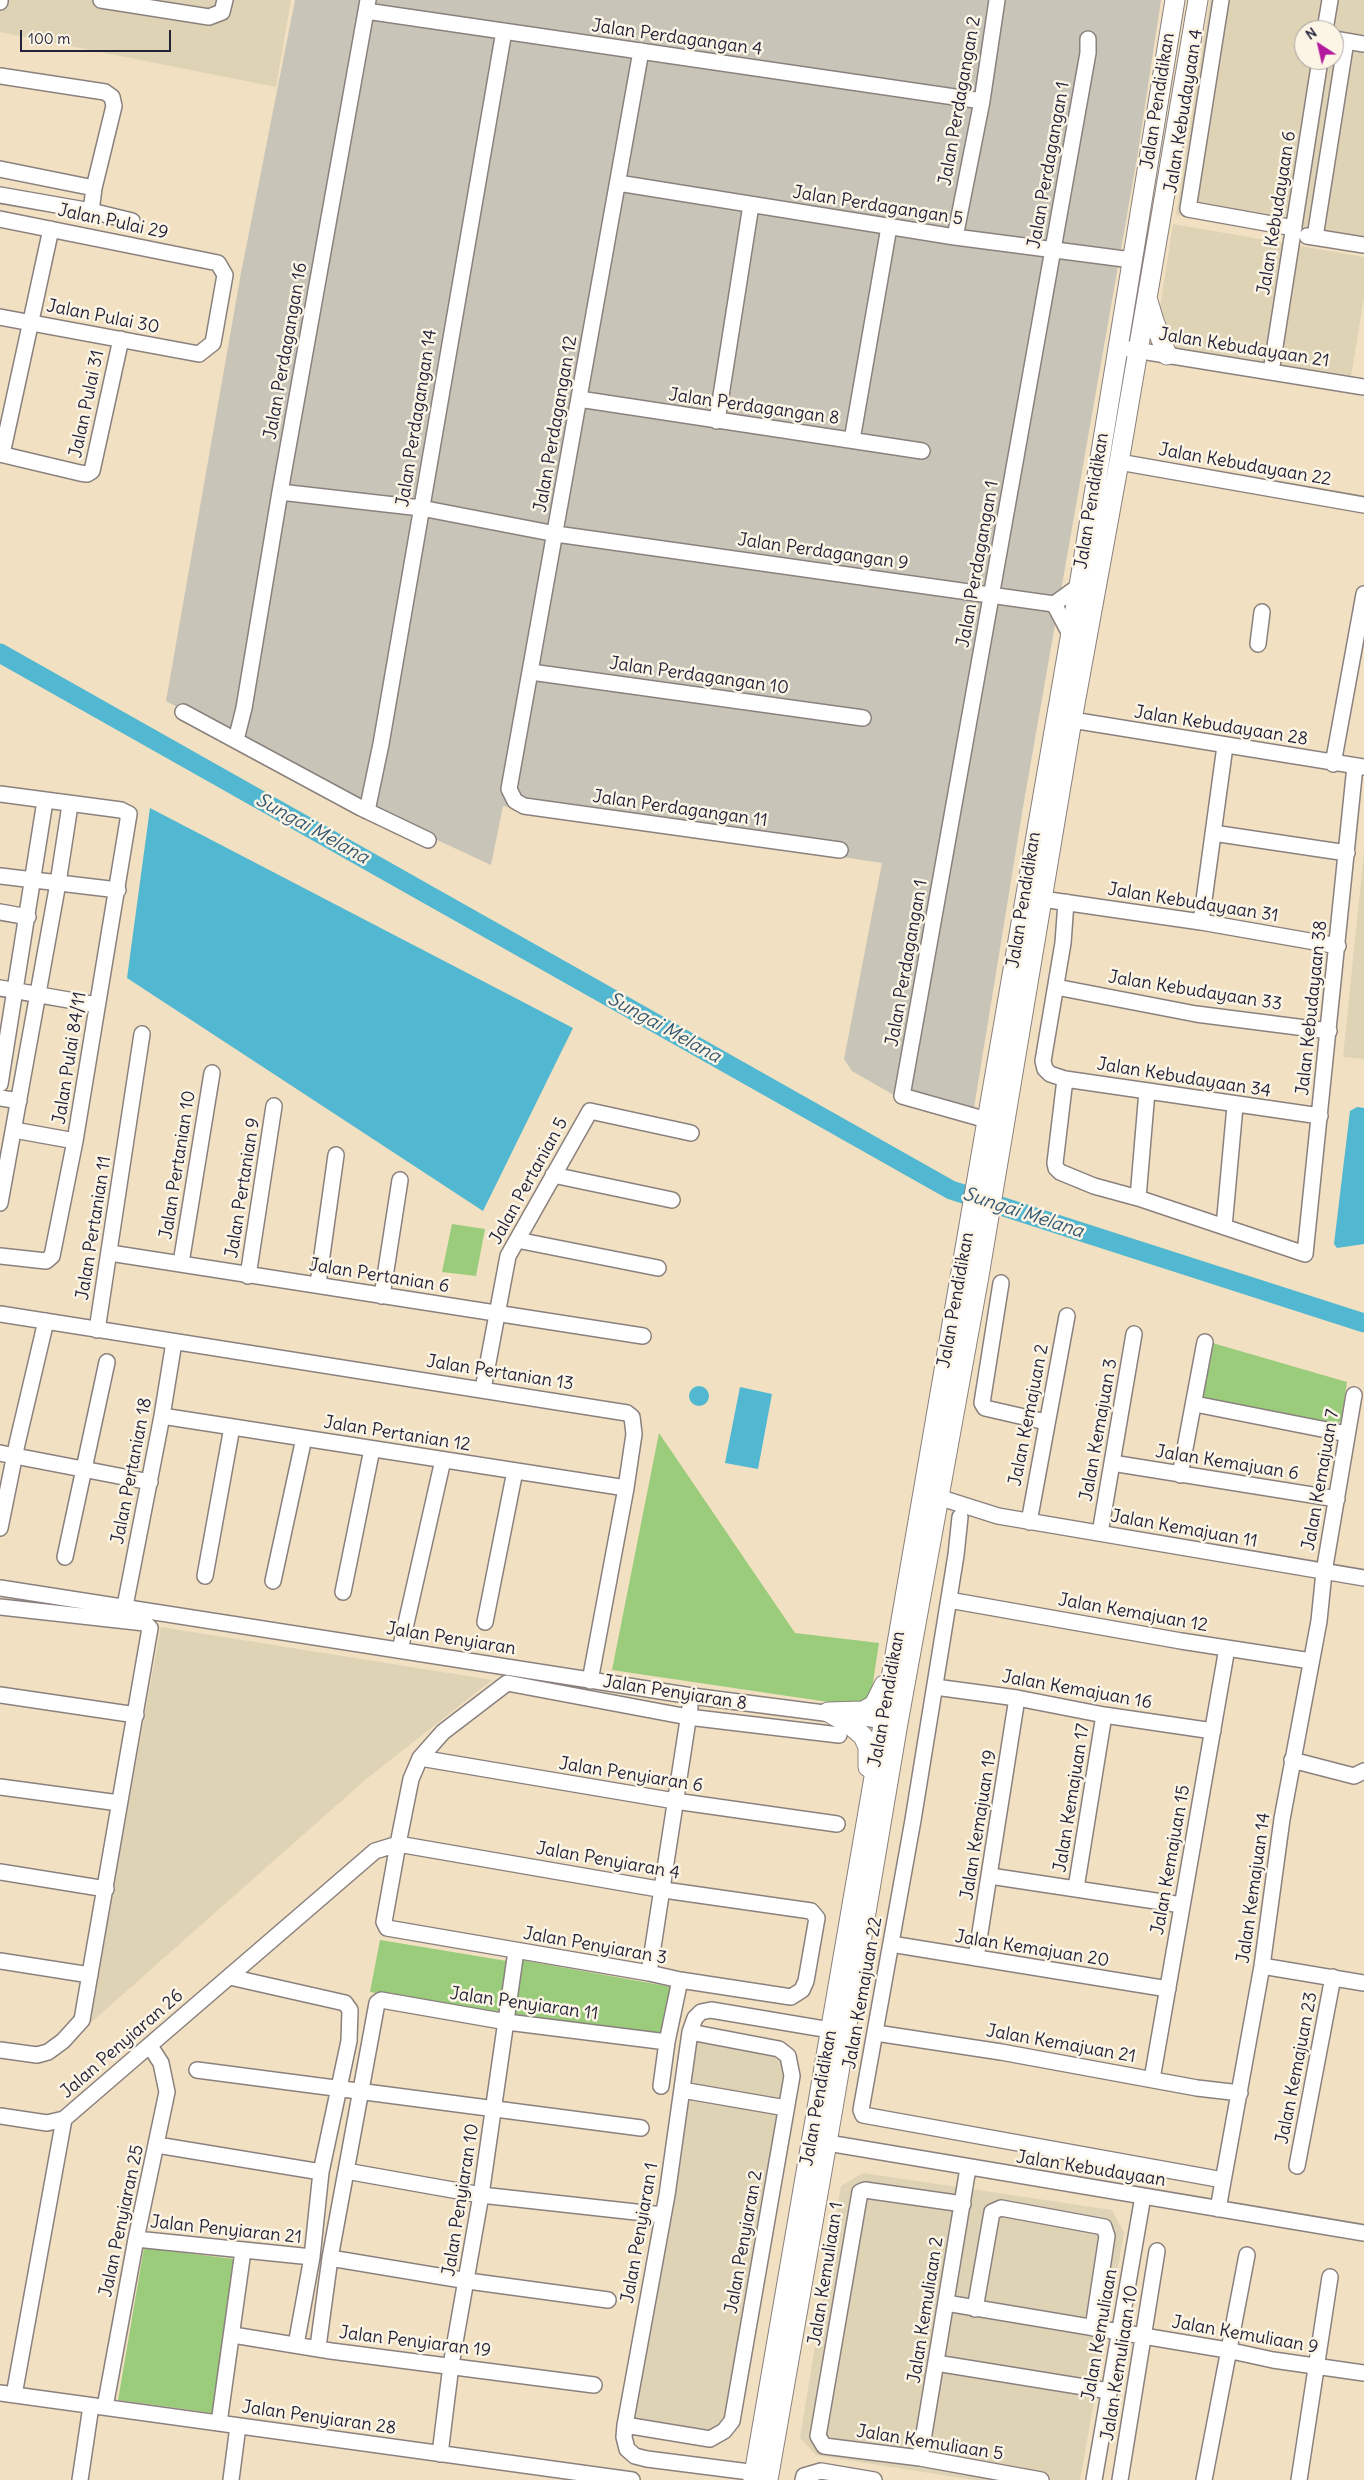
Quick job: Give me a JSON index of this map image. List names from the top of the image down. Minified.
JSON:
{"streets":{"main road":["Jalan Pendidikan"],"street":["Jalan Perdagangan 4","Jalan Perdagangan 2","Jalan Kebudayaan 4","Jalan Perdagangan 1","Jalan Perdagangan 5","Jalan Kebudayaan 6","Jalan Pulai 29","Jalan Pulai 30","Jalan Kebudayaan 21","Jalan Perdagangan 16","Jalan Pulai 31","Jalan Perdagangan 8","Jalan Perdagangan 14","Jalan Perdagangan 12","Jalan Kebudayaan 22","Jalan Perdagangan 9","Jalan Perdagangan 10","Jalan Kebudayaan 28","Jalan Perdagangan 11","Jalan Kebudayaan 31","Jalan Kebudayaan 33","Jalan Kebudayaan 38","Jalan Pulai 84/11","Jalan Kebudayaan 34","Jalan Pertanian 10","Jalan Pertanian 5","Jalan Pertanian 9","Jalan Pertanian 11","Jalan Pertanian 6","Jalan Pertanian 13","Jalan Kemajuan 2","Jalan Kemajuan 3","Jalan Pertanian 12","Jalan Kemajuan 6","Jalan Pertanian 18","Jalan Kemajuan 7","Jalan Kemajuan 11","Jalan Kemajuan 12","Jalan Penyiaran","Jalan Kemajuan 16","Jalan Penyiaran 8","Jalan Penyiaran 6","Jalan Kemajuan 17","Jalan Kemajuan 19","Jalan Kemajuan 15","Jalan Penyiaran 4","Jalan Kemajuan 14","Jalan Penyiaran 3","Jalan Kemajuan 20","Jalan Kemajuan 22","Jalan Penyiaran 11","Jalan Penyiaran 26","Jalan Kemajuan 21","Jalan Kemajuan 23","Jalan Kebudayaan","Jalan Penyiaran 10","Jalan Penyiaran 25","Jalan Penyiaran 21","Jalan Penyiaran 1","Jalan Penyiaran 2","Jalan Kemuliaan 1","Jalan Kemuliaan 2","Jalan Kemuliaan","Jalan Kemuliaan 9","Jalan Penyiaran 19","Jalan Kemuliaan 10","Jalan Penyiaran 28","Jalan Kemuliaan 5"]},"crossings":[["Jalan Perdagangan 4","Jalan Perdagangan 2"],["Jalan Perdagangan 4","Jalan Perdagangan 16"],["Jalan Perdagangan 4","Jalan Perdagangan 14"],["Jalan Perdagangan 4","Jalan Perdagangan 12"],["Jalan Perdagangan 2","Jalan Perdagangan 5"],["Jalan Pendidikan","Jalan Kebudayaan 4"],["Jalan Pendidikan","Jalan Perdagangan 1"],["Jalan Pendidikan","Jalan Perdagangan 5"],["Jalan Pendidikan","Jalan Kebudayaan 21"],["Jalan Pendidikan","Jalan Kebudayaan 22"],["Jalan Pendidikan","Jalan Kebudayaan 28"],["Jalan Pendidikan","Jalan Kebudayaan 31"],["Jalan Pendidikan","Jalan Kemajuan 11"],["Jalan Pendidikan","Jalan Penyiaran"],["Jalan Pendidikan","Jalan Kebudayaan"],["Jalan Pendidikan","Jalan Penyiaran 1"],["Jalan Kebudayaan 4","Jalan Kebudayaan 6"],["Jalan Perdagangan 1","Jalan Perdagangan 5"],["Jalan Perdagangan 1","Jalan Perdagangan 9"],["Jalan Perdagangan 5","Jalan Perdagangan 12"],["Jalan Kebudayaan 6","Jalan Kebudayaan 21"],["Jalan Pulai 29","Jalan Pulai 30"],["Jalan Pulai 30","Jalan Pulai 31"],["Jalan Perdagangan 16","Jalan Perdagangan 9"],["Jalan Perdagangan 8","Jalan Perdagangan 12"],["Jalan Perdagangan 14","Jalan Perdagangan 9"],["Jalan Perdagangan 12","Jalan Perdagangan 9"],["Jalan Perdagangan 12","Jalan Perdagangan 10"],["Jalan Perdagangan 12","Jalan Perdagangan 11"],["Jalan Kebudayaan 28","Jalan Kebudayaan 38"],["Jalan Kebudayaan 31","Jalan Kebudayaan 38"],["Jalan Kebudayaan 33","Jalan Kebudayaan 38"],["Jalan Kebudayaan 33","Jalan Kebudayaan 34"],["Jalan Kebudayaan 38","Jalan Kebudayaan 34"],["Jalan Pertanian 10","Jalan Pertanian 6"],["Jalan Pertanian 5","Jalan Pertanian 6"],["Jalan Pertanian 5","Jalan Pertanian 13"],["Jalan Pertanian 9","Jalan Pertanian 6"],["Jalan Pertanian 11","Jalan Pertanian 6"],["Jalan Pertanian 11","Jalan Pertanian 13"],["Jalan Pertanian 13","Jalan Pertanian 12"],["Jalan Pertanian 13","Jalan Pertanian 18"],["Jalan Pertanian 13","Jalan Penyiaran"],["Jalan Kemajuan 2","Jalan Kemajuan 11"],["Jalan Kemajuan 3","Jalan Kemajuan 6"],["Jalan Kemajuan 3","Jalan Kemajuan 11"],["Jalan Pertanian 12","Jalan Pertanian 18"],["Jalan Kemajuan 6","Jalan Kemajuan 7"],["Jalan Pertanian 18","Jalan Penyiaran"],["Jalan Kemajuan 7","Jalan Kemajuan 11"],["Jalan Kemajuan 7","Jalan Kemajuan 14"],["Jalan Kemajuan 11","Jalan Kemajuan 14"],["Jalan Kemajuan 11","Jalan Kemajuan 22"],["Jalan Kemajuan 12","Jalan Kemajuan 15"],["Jalan Kemajuan 12","Jalan Kemajuan 14"],["Jalan Kemajuan 12","Jalan Kemajuan 22"],["Jalan Kemajuan 16","Jalan Kemajuan 17"],["Jalan Kemajuan 16","Jalan Kemajuan 19"],["Jalan Kemajuan 16","Jalan Kemajuan 15"],["Jalan Kemajuan 16","Jalan Kemajuan 22"],["Jalan Penyiaran 8","Jalan Penyiaran 6"],["Jalan Kemajuan 19","Jalan Kemajuan 20"],["Jalan Kemajuan 15","Jalan Kemajuan 20"],["Jalan Kemajuan 15","Jalan Kemajuan 21"],["Jalan Penyiaran 4","Jalan Penyiaran 3"],["Jalan Penyiaran 4","Jalan Penyiaran 26"],["Jalan Kemajuan 14","Jalan Kemajuan 22"],["Jalan Kemajuan 14","Jalan Kemajuan 21"],["Jalan Kemajuan 14","Jalan Kebudayaan"],["Jalan Penyiaran 3","Jalan Penyiaran 26"],["Jalan Penyiaran 3","Jalan Penyiaran 10"],["Jalan Kemajuan 20","Jalan Kemajuan 22"],["Jalan Kemajuan 22","Jalan Kemajuan 21"],["Jalan Penyiaran 11","Jalan Penyiaran 10"],["Jalan Penyiaran 26","Jalan Penyiaran 25"],["Jalan Penyiaran 26","Jalan Penyiaran 28"],["Jalan Kebudayaan","Jalan Kemuliaan 2"],["Jalan Kebudayaan","Jalan Kemuliaan"],["Jalan Penyiaran 10","Jalan Penyiaran 19"],["Jalan Penyiaran 10","Jalan Penyiaran 28"],["Jalan Penyiaran 25","Jalan Penyiaran 21"],["Jalan Penyiaran 25","Jalan Penyiaran 28"],["Jalan Penyiaran 1","Jalan Penyiaran 2"],["Jalan Kemuliaan 1","Jalan Kemuliaan 2"],["Jalan Kemuliaan 1","Jalan Kemuliaan 5"],["Jalan Kemuliaan 2","Jalan Kemuliaan 9"],["Jalan Kemuliaan 2","Jalan Kemuliaan 5"],["Jalan Kemuliaan","Jalan Kemuliaan 9"],["Jalan Kemuliaan 9","Jalan Kemuliaan 10"]],"water":["Sungai Melana"],"scale_bar":"100 m","north":"top left"}
